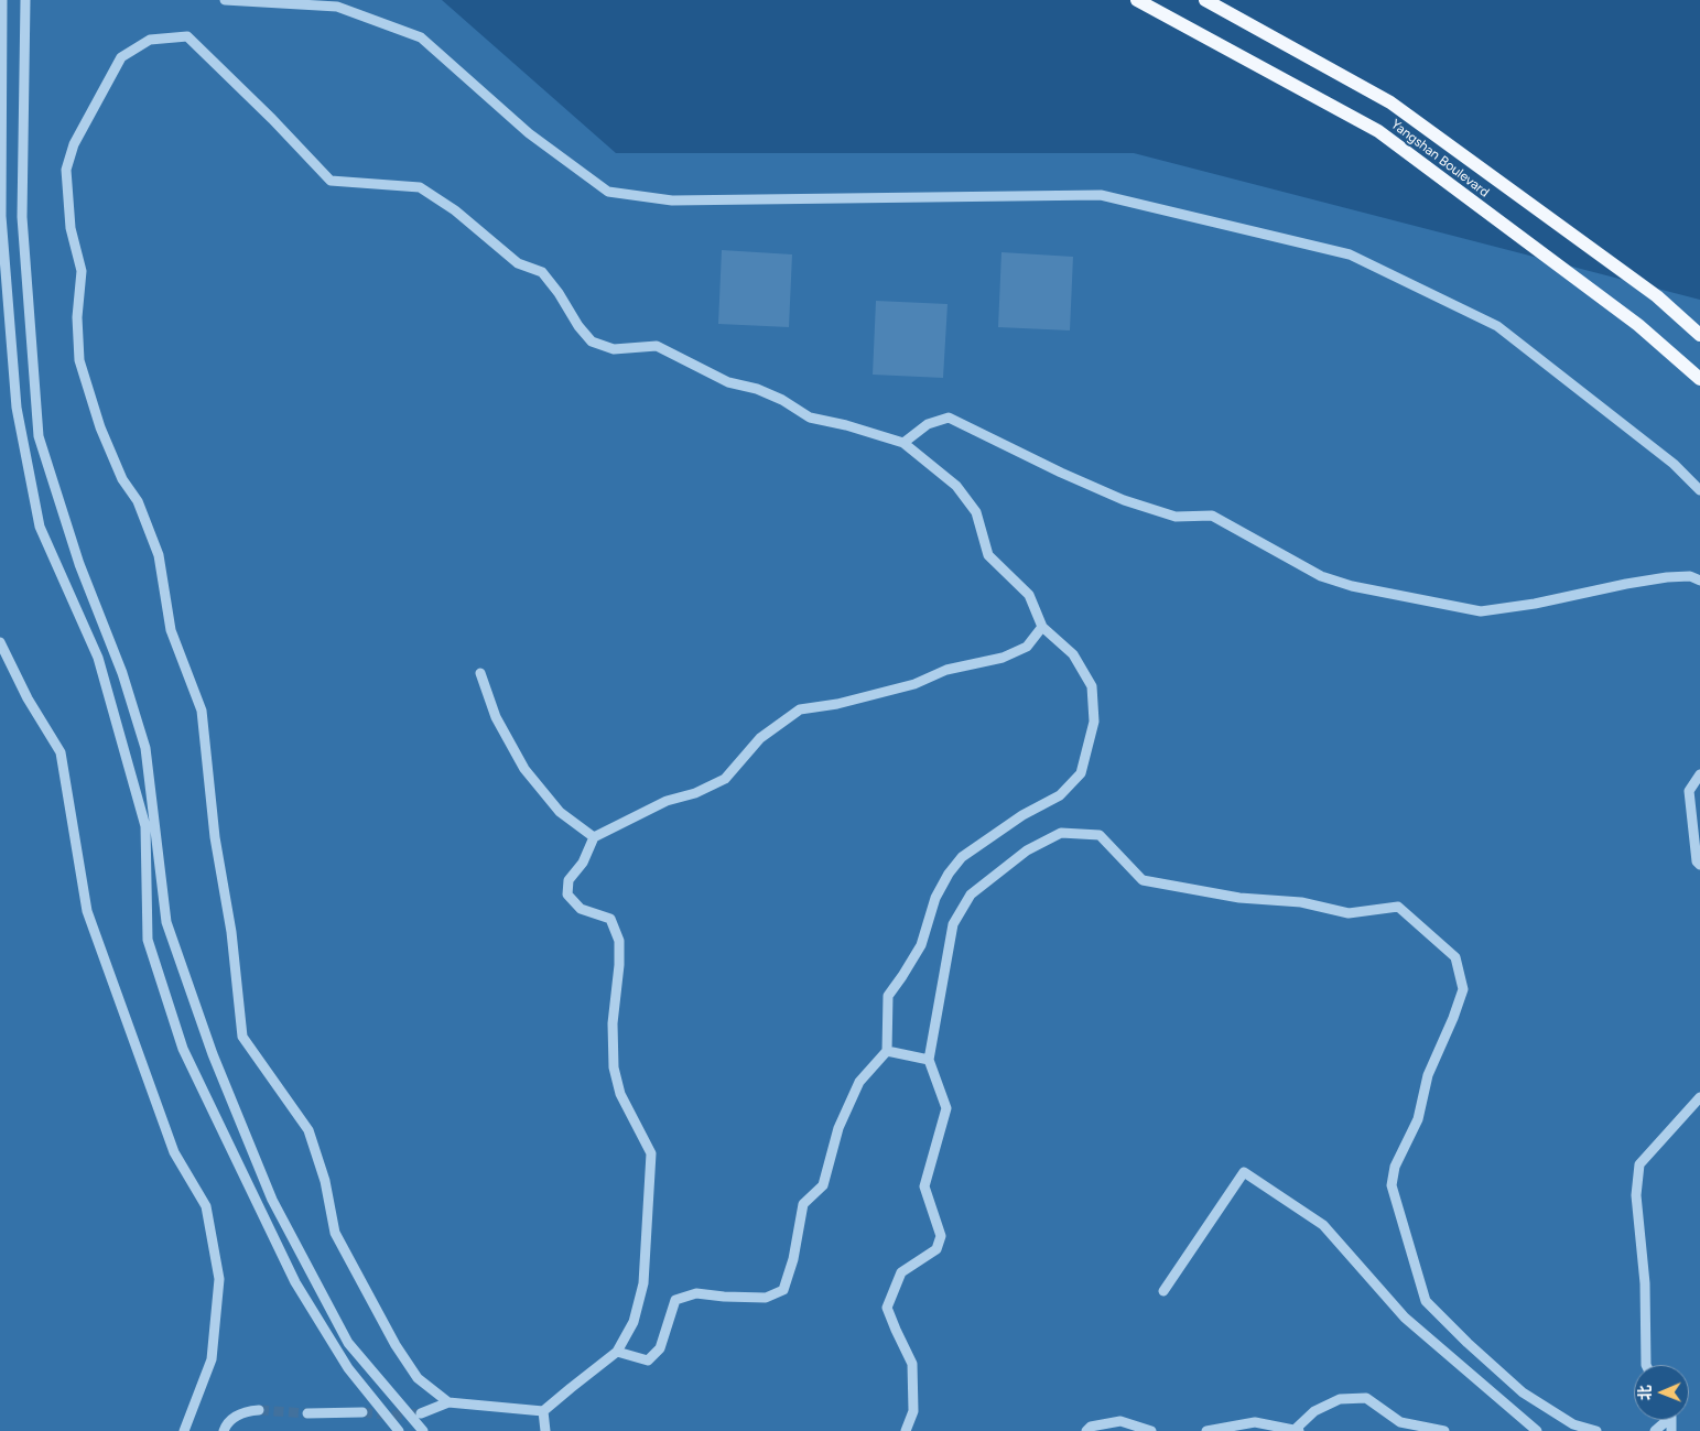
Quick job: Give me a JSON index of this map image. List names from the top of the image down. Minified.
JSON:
{"streets":{"main road":["Yangshan Boulevard"]},"north":"left"}
